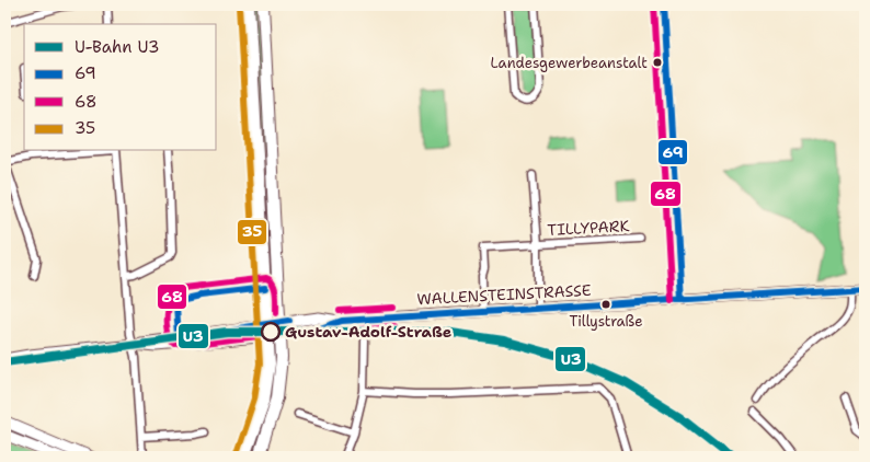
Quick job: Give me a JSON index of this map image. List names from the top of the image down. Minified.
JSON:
{"streets":{"street":["TILLYPARK","WALLENSTEINSTRASSE"]},"crossings":[["TILLYPARK","WALLENSTEINSTRASSE"]],"places":["Landesgewerbeanstalt","Tillystraße","Gustav-Adolf-Straße"],"lines":["transit line 69","transit line 68","transit line 35","metro line U3"],"legend":["U-Bahn U3","69","68","35"]}
